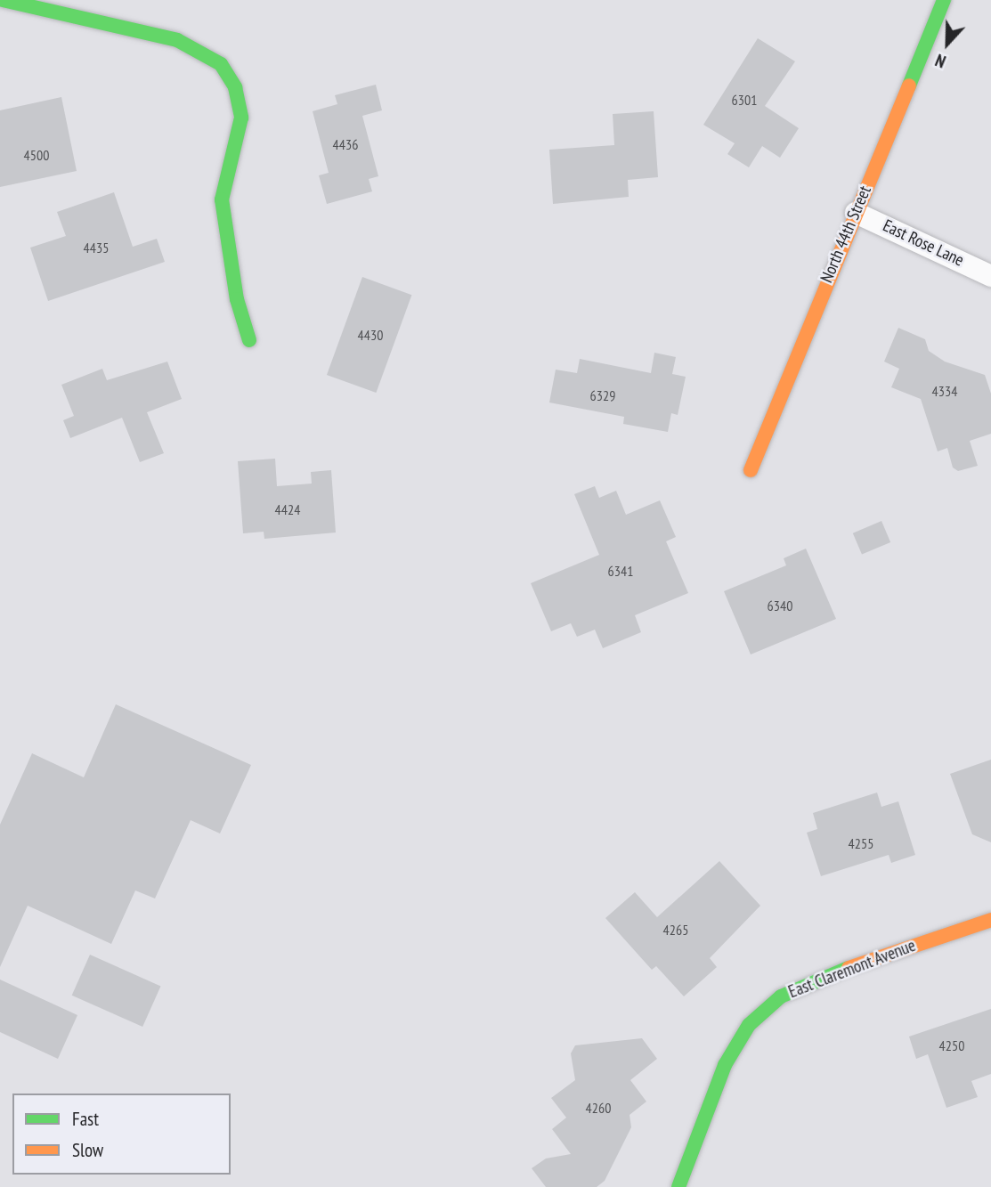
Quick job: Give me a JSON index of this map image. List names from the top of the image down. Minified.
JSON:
{"streets":{"street":["North 44th Street","East Rose Lane","East Claremont Avenue"]},"crossings":[["North 44th Street","East Rose Lane"]],"house_numbers":["6301","4436","4500","4435","4430","4334","6329","4424","6341","6340","4255","4265","4250","4260"],"legend":["Fast","Slow"],"north":"bottom"}
